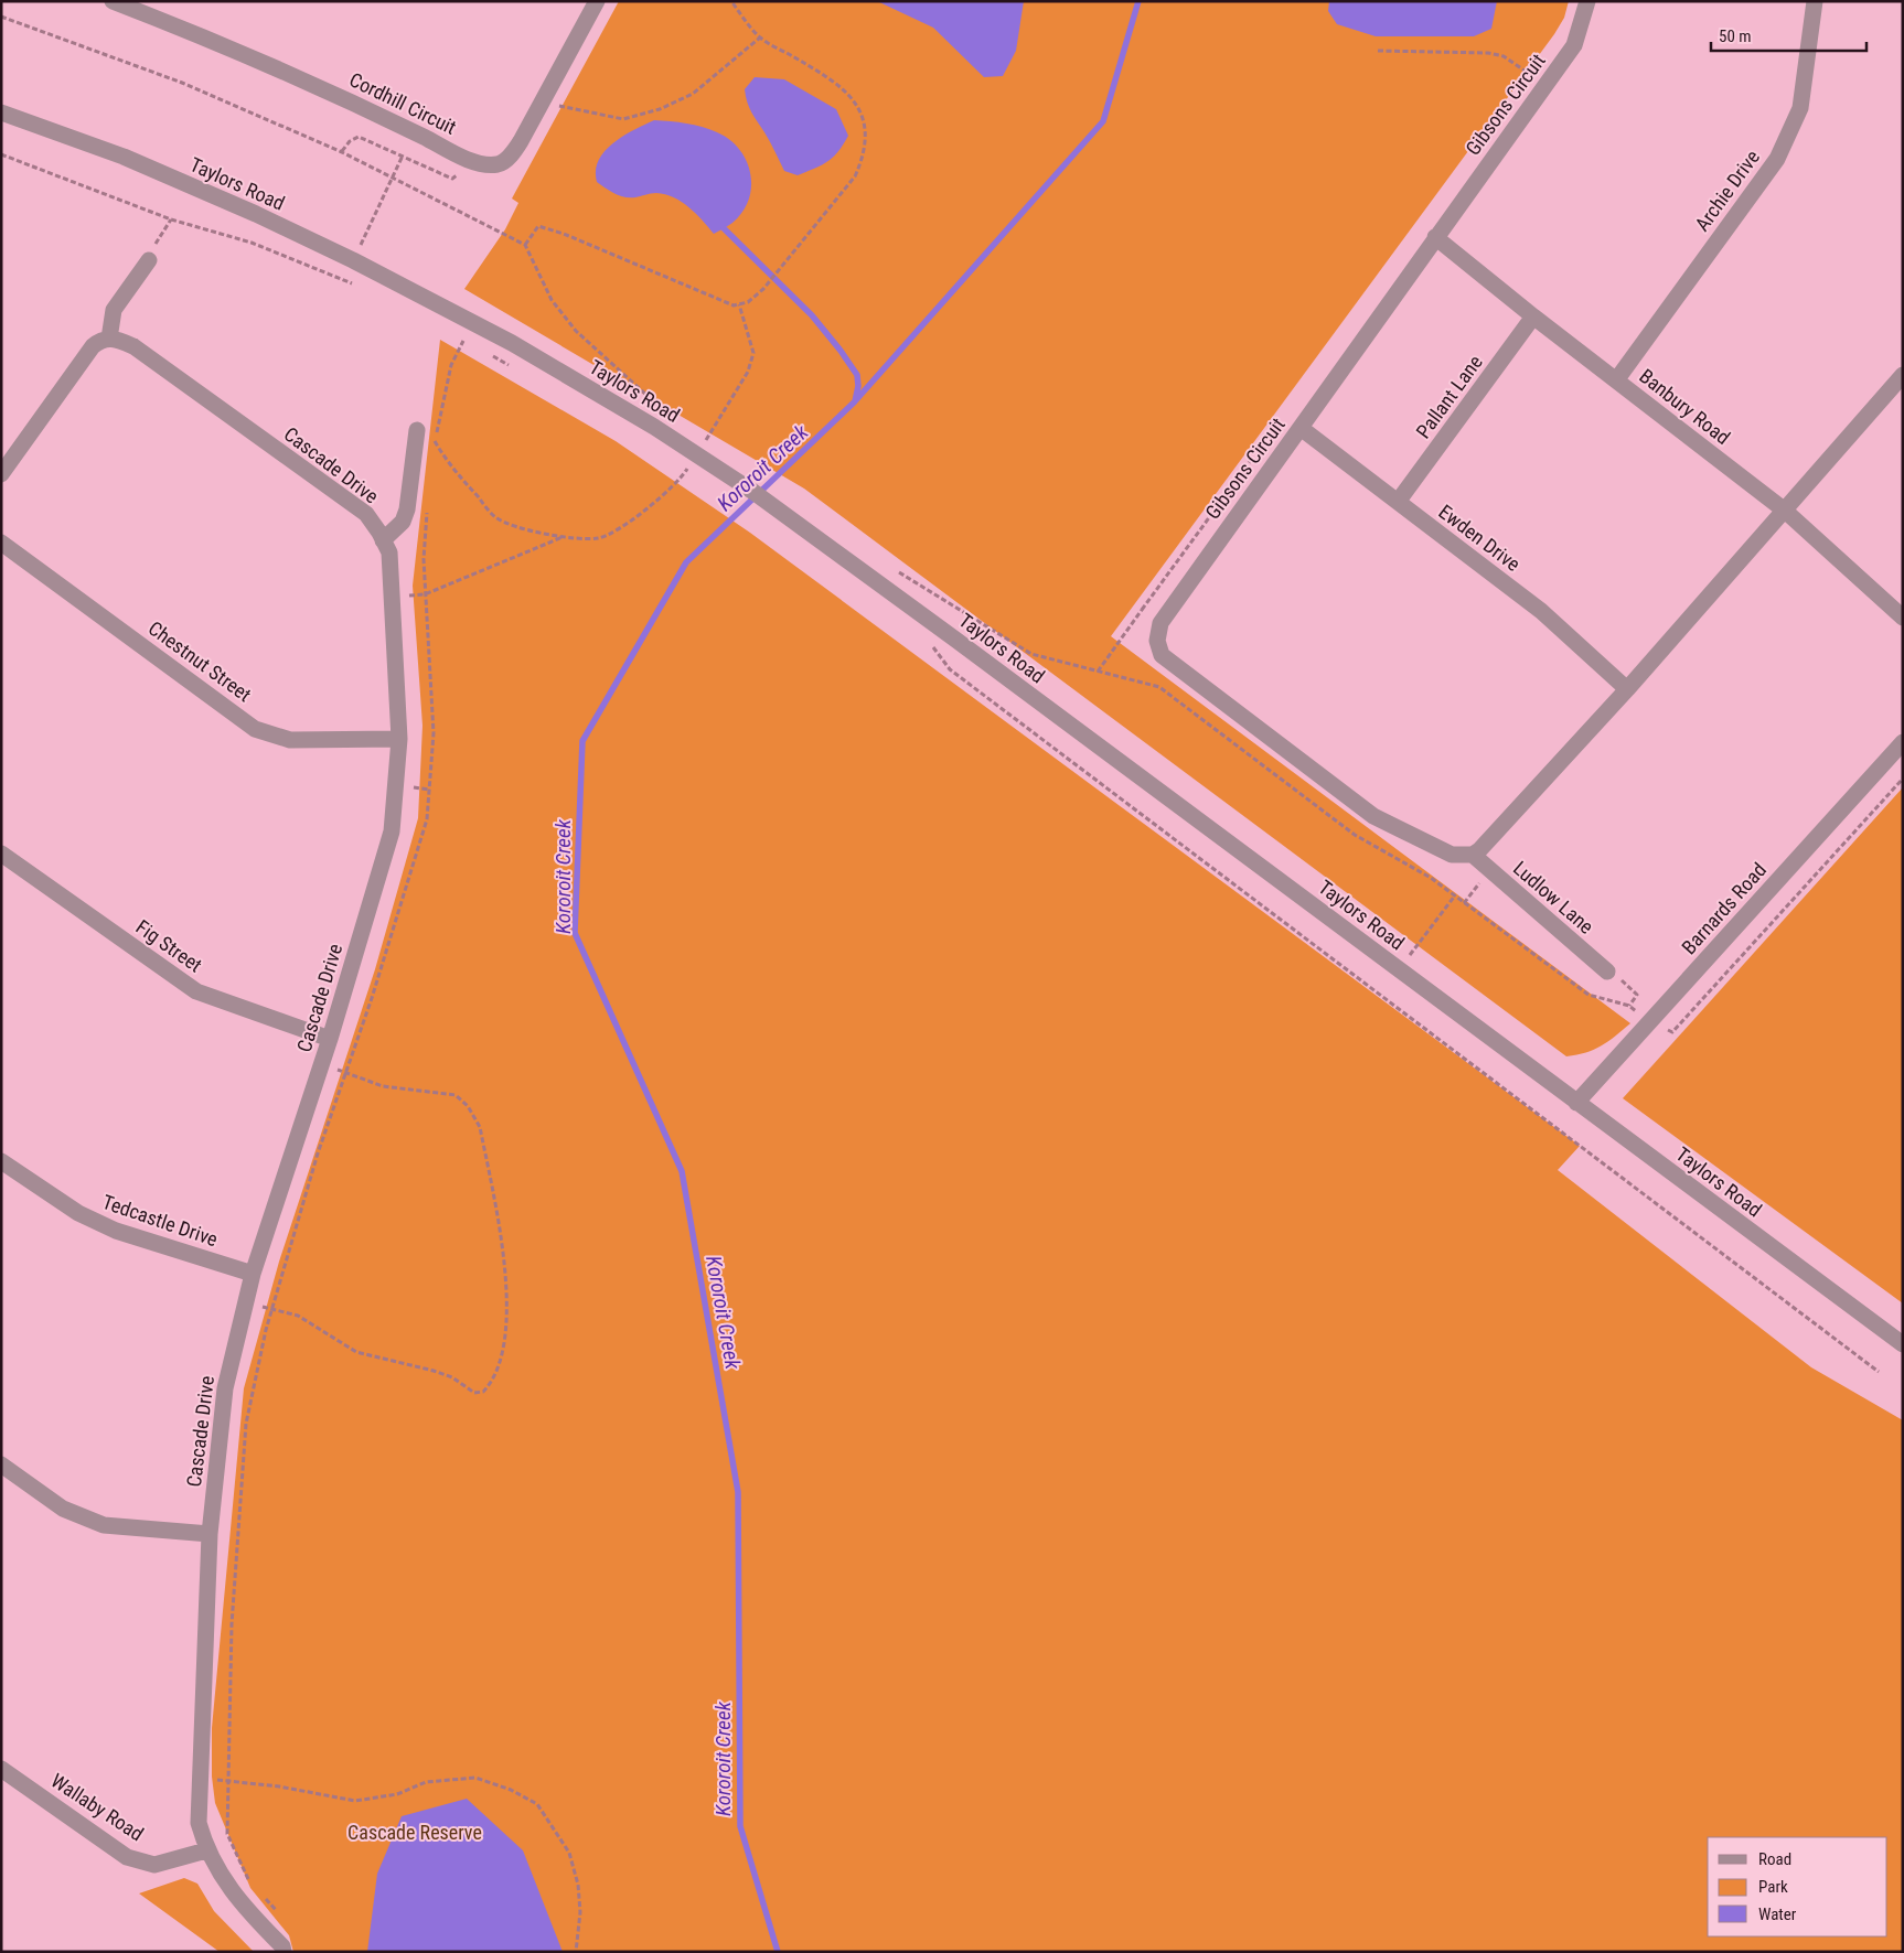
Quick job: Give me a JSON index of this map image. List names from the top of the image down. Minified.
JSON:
{"streets":{"street":["Cordhill Circuit","Gibsons Circuit","Taylors Road","Archie Drive","Pallant Lane","Banbury Road","Cascade Drive","Ewden Drive","Chestnut Street","Ludlow Lane","Barnards Road","Fig Street","Tedcastle Drive","Wallaby Road"]},"crossings":[["Gibsons Circuit","Banbury Road"],["Gibsons Circuit","Ewden Drive"],["Taylors Road","Barnards Road"],["Archie Drive","Banbury Road"],["Pallant Lane","Banbury Road"],["Pallant Lane","Ewden Drive"],["Cascade Drive","Chestnut Street"],["Cascade Drive","Fig Street"],["Cascade Drive","Tedcastle Drive"],["Cascade Drive","Wallaby Road"]],"water":["Kororoit Creek"],"parks":["Cascade Reserve"],"legend":["Road","Park","Water"],"scale_bar":"50 m"}
